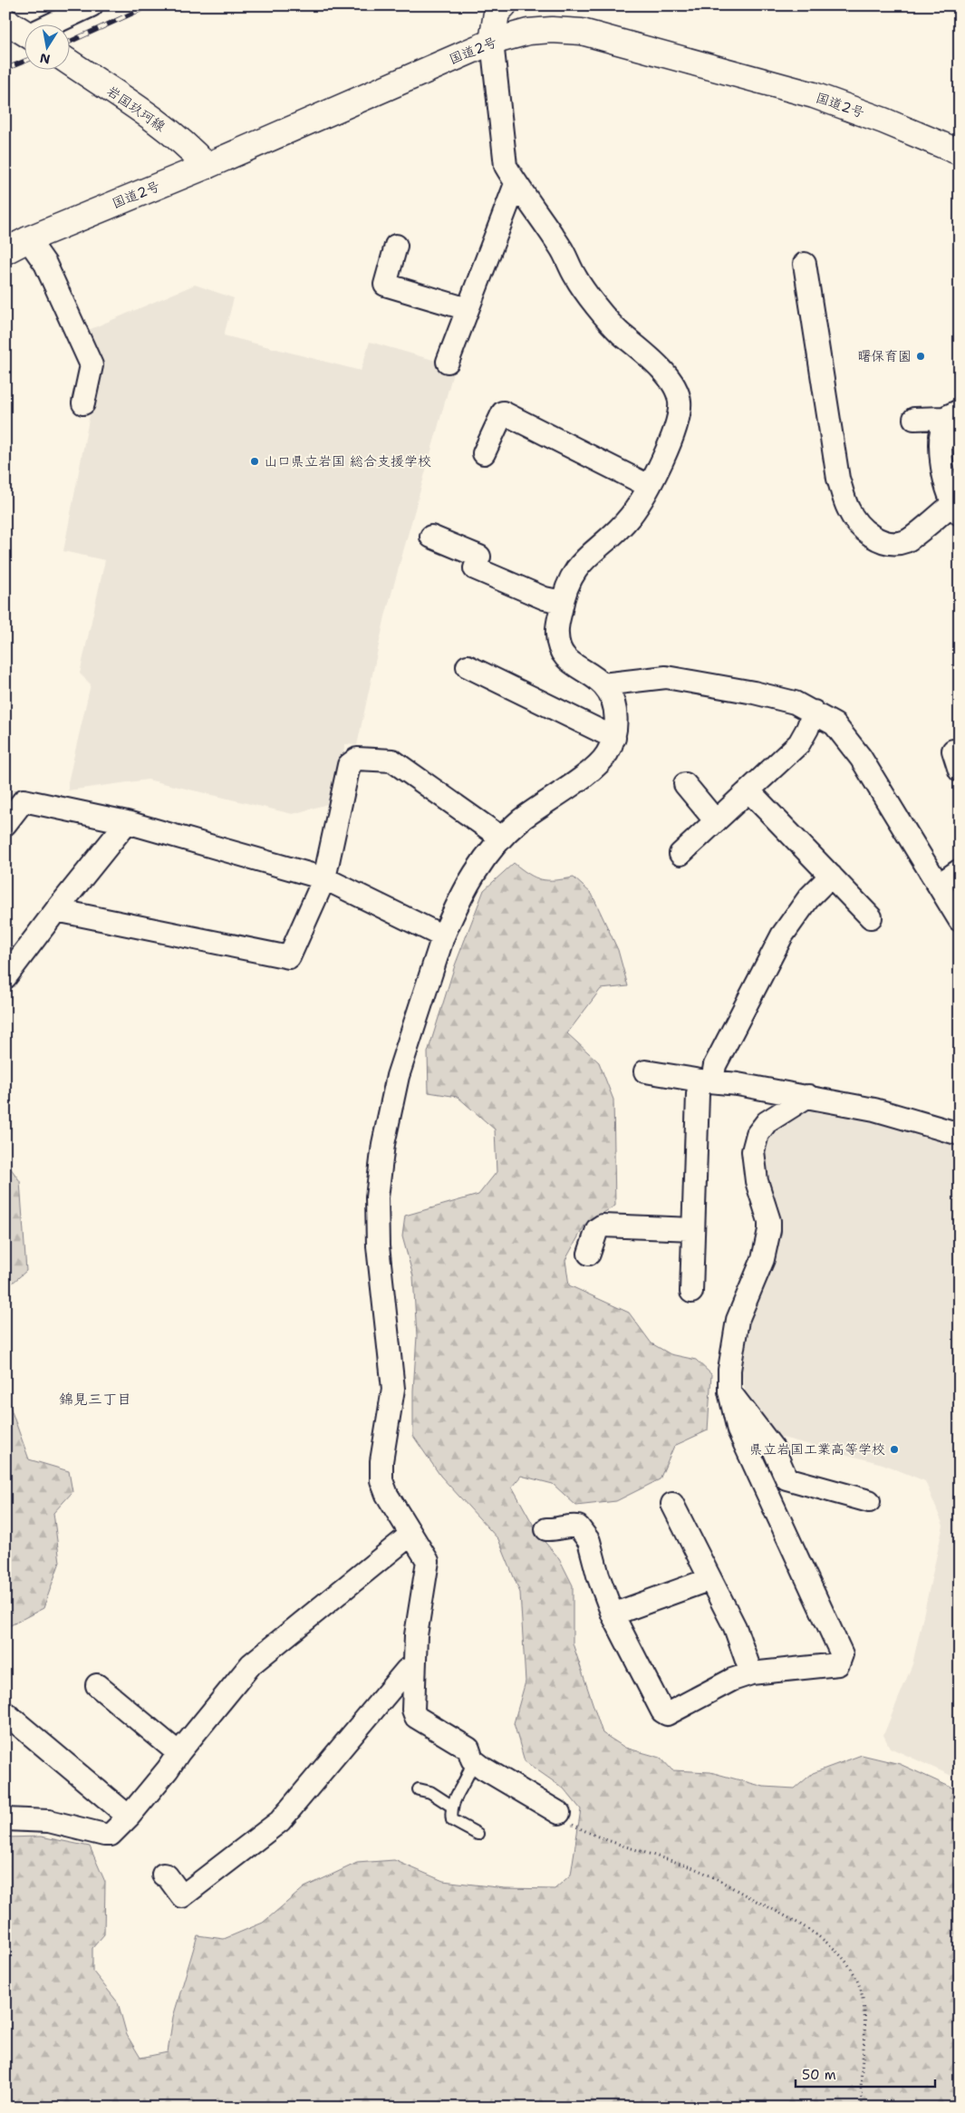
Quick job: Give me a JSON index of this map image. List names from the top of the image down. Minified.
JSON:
{"streets":{"main road":["国道2号","岩国玖珂線"]},"crossings":[["国道2号","岩国玖珂線"]],"districts":["錦見三丁目"],"places":["曙保育園","山口県立岩国 総合支援学校","県立岩国工業高等学校"],"scale_bar":"50 m","north":"bottom"}
